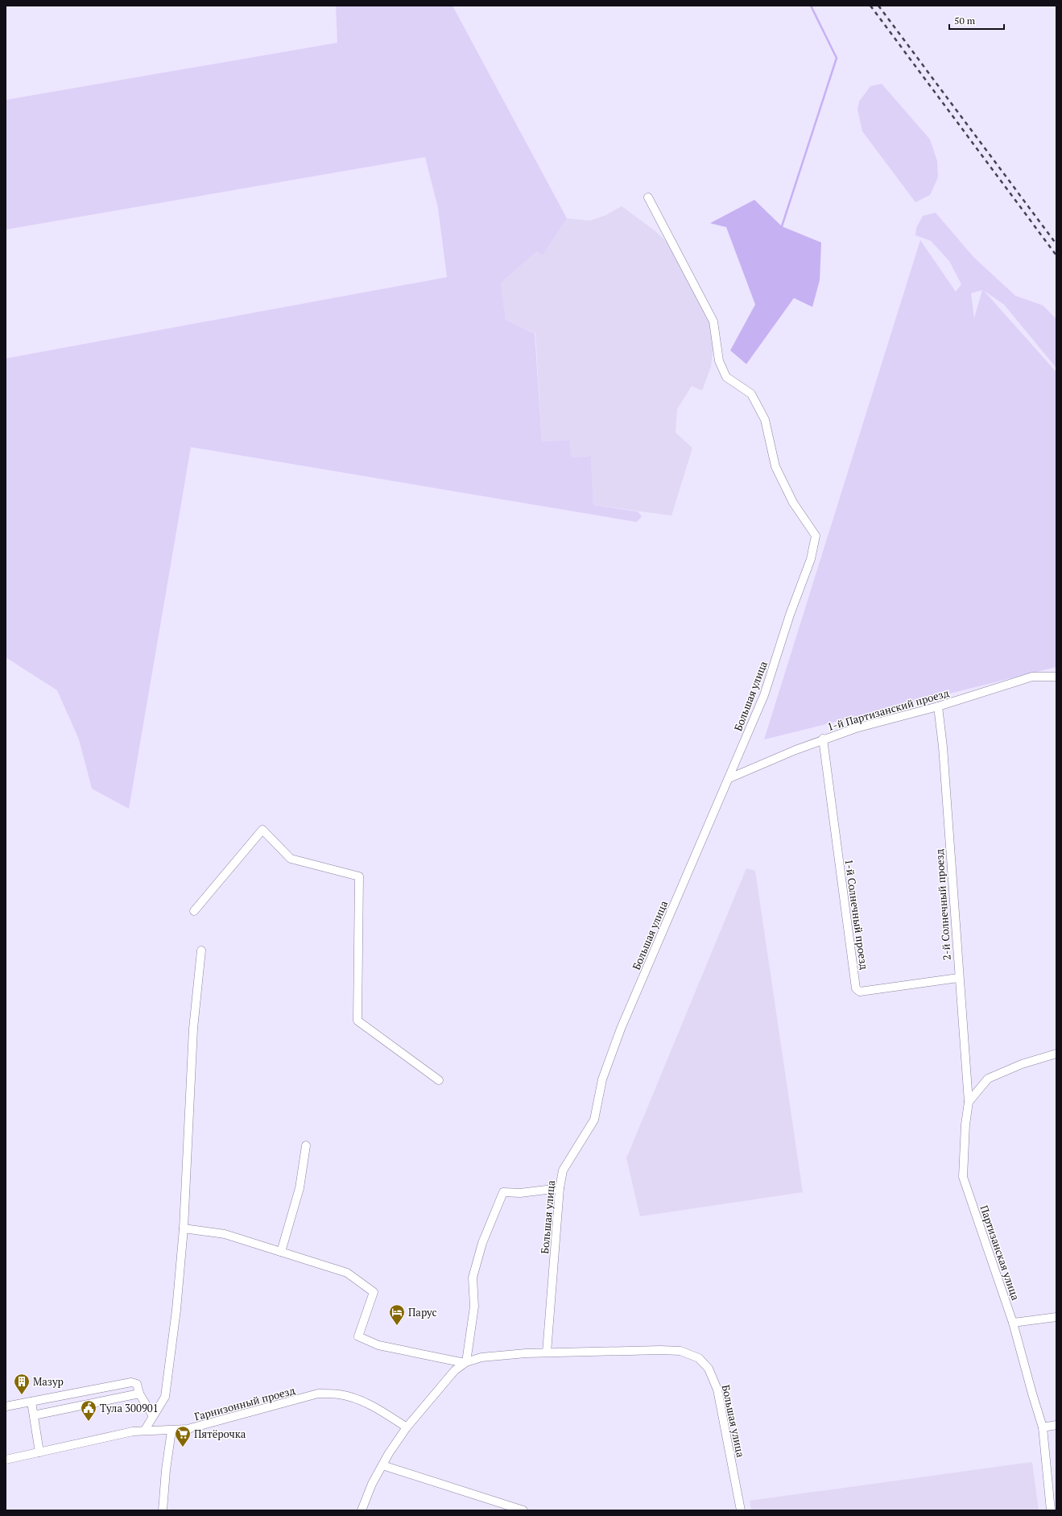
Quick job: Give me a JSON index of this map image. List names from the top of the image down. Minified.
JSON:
{"streets":{"street":["Большая улица","1-й Партизанский проезд","2-й Солнечный проезд","1-й Солнечный проезд","Партизанская улица","Гарнизонный проезд"]},"crossings":[["Большая улица","1-й Партизанский проезд"],["Большая улица","Гарнизонный проезд"],["1-й Партизанский проезд","2-й Солнечный проезд"],["1-й Партизанский проезд","1-й Солнечный проезд"],["2-й Солнечный проезд","1-й Солнечный проезд"],["2-й Солнечный проезд","Партизанская улица"]],"places":{"hotel":["Парус"],"building":["Мазур"],"public building":["Тула 300901"],"supermarket":["Пятёрочка"]},"scale_bar":"50 m"}
